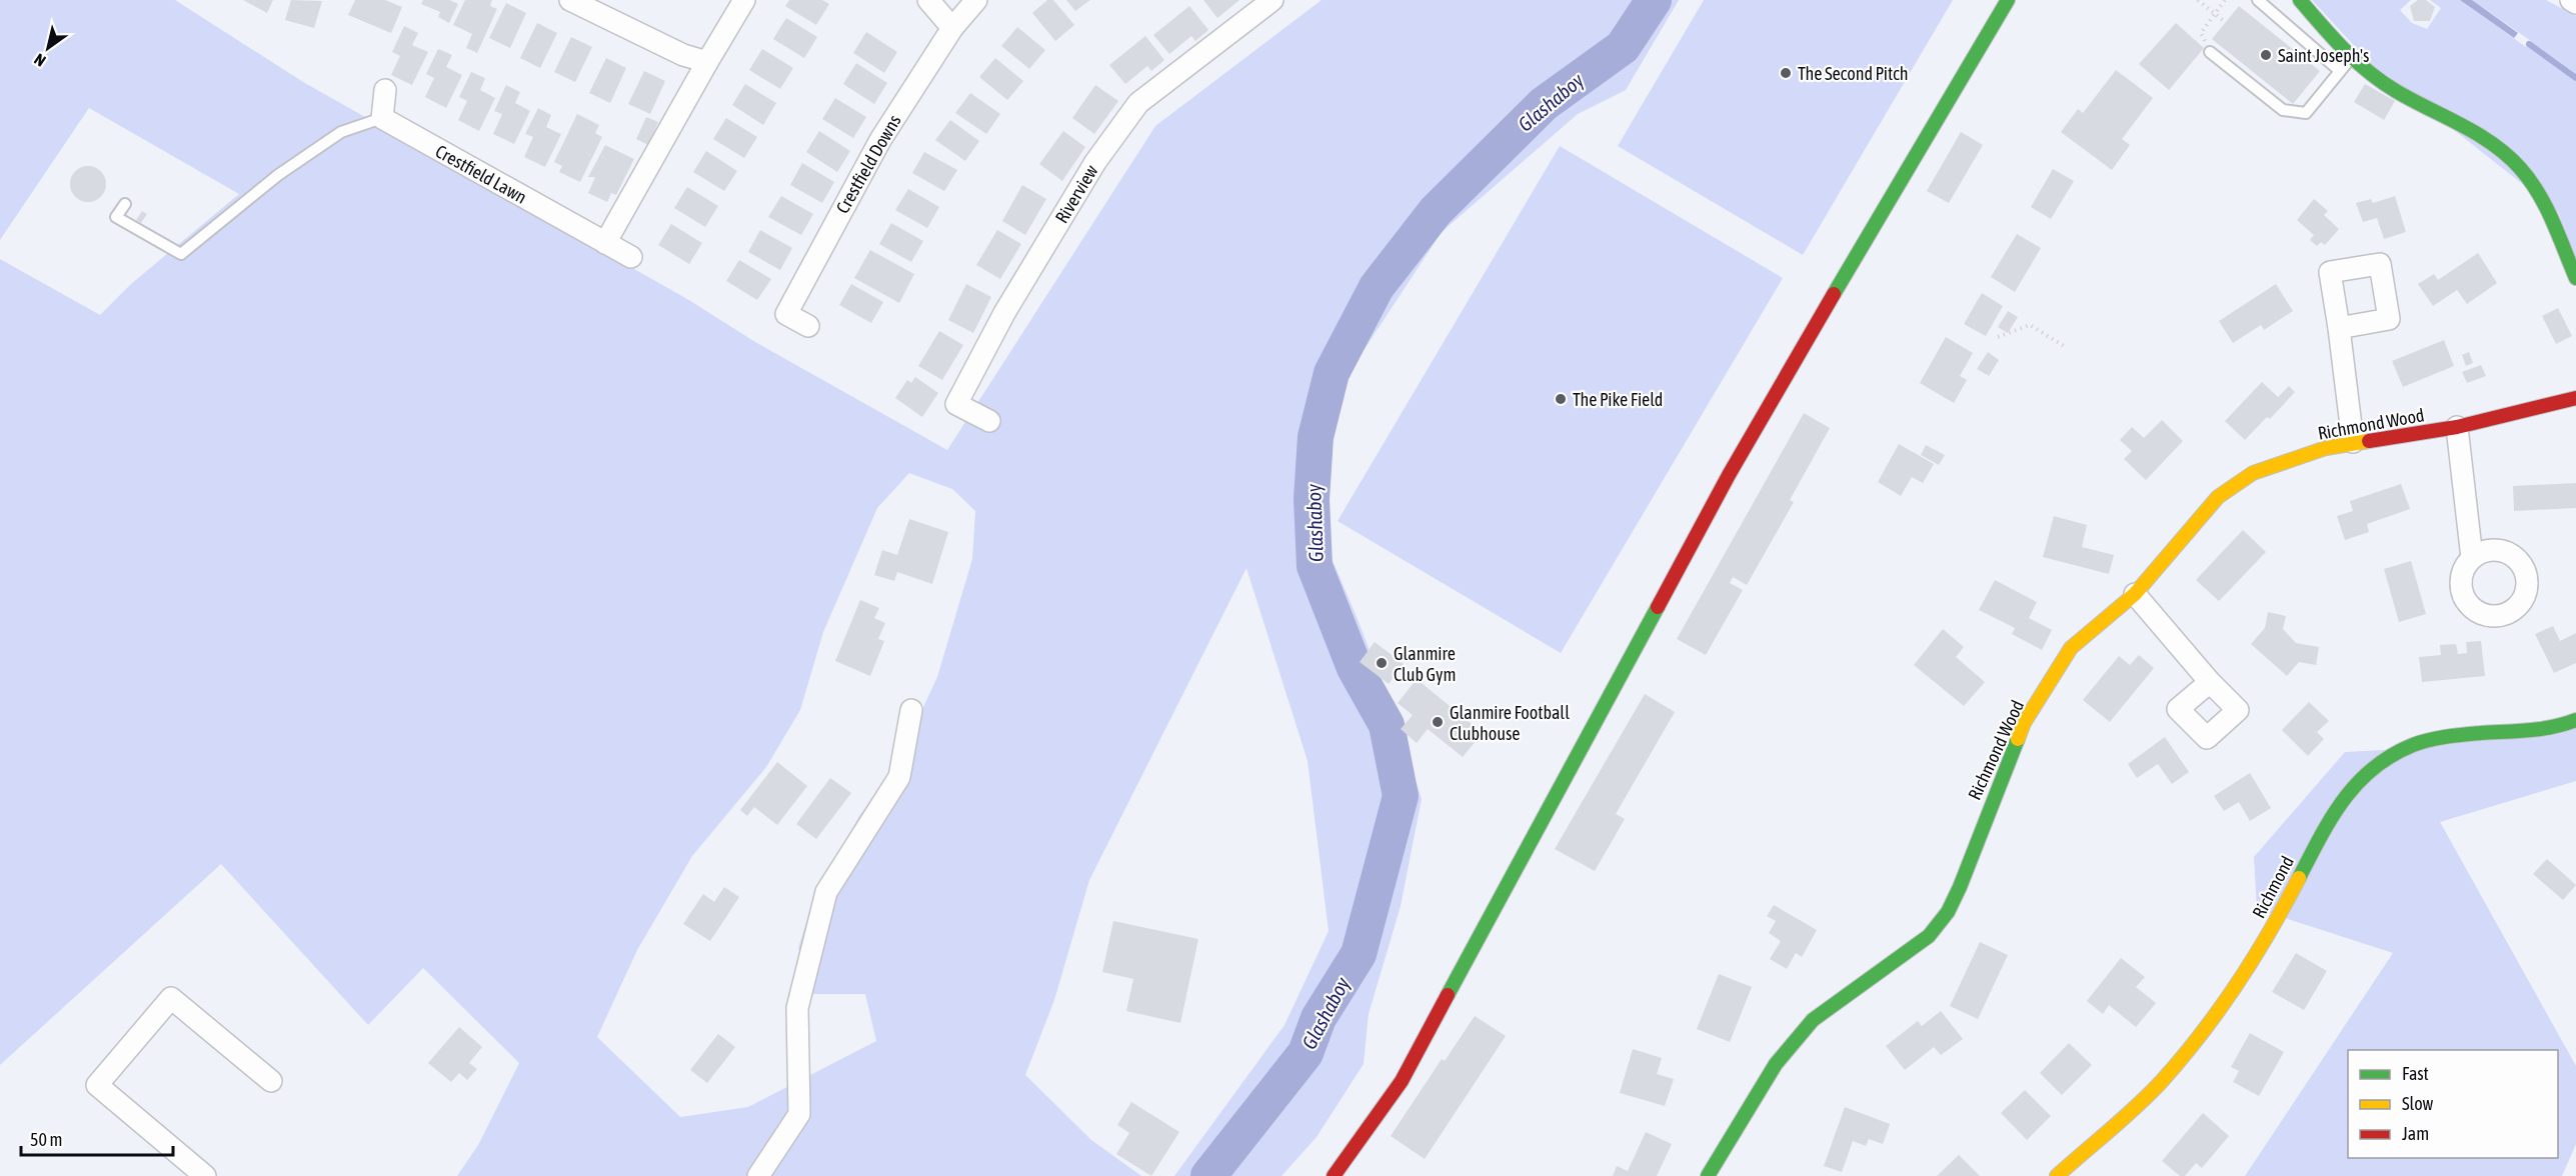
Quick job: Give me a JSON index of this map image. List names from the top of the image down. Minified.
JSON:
{"streets":{"street":["Crestfield Downs","Crestfield Lawn","Riverview","Richmond Wood","Richmond"]},"water":["Glashaboy"],"places":["Saint Joseph's","The Second Pitch","The Pike Field","Glanmire Club Gym","Glanmire Football Clubhouse"],"legend":["Fast","Slow","Jam"],"scale_bar":"50 m","north":"bottom left"}
